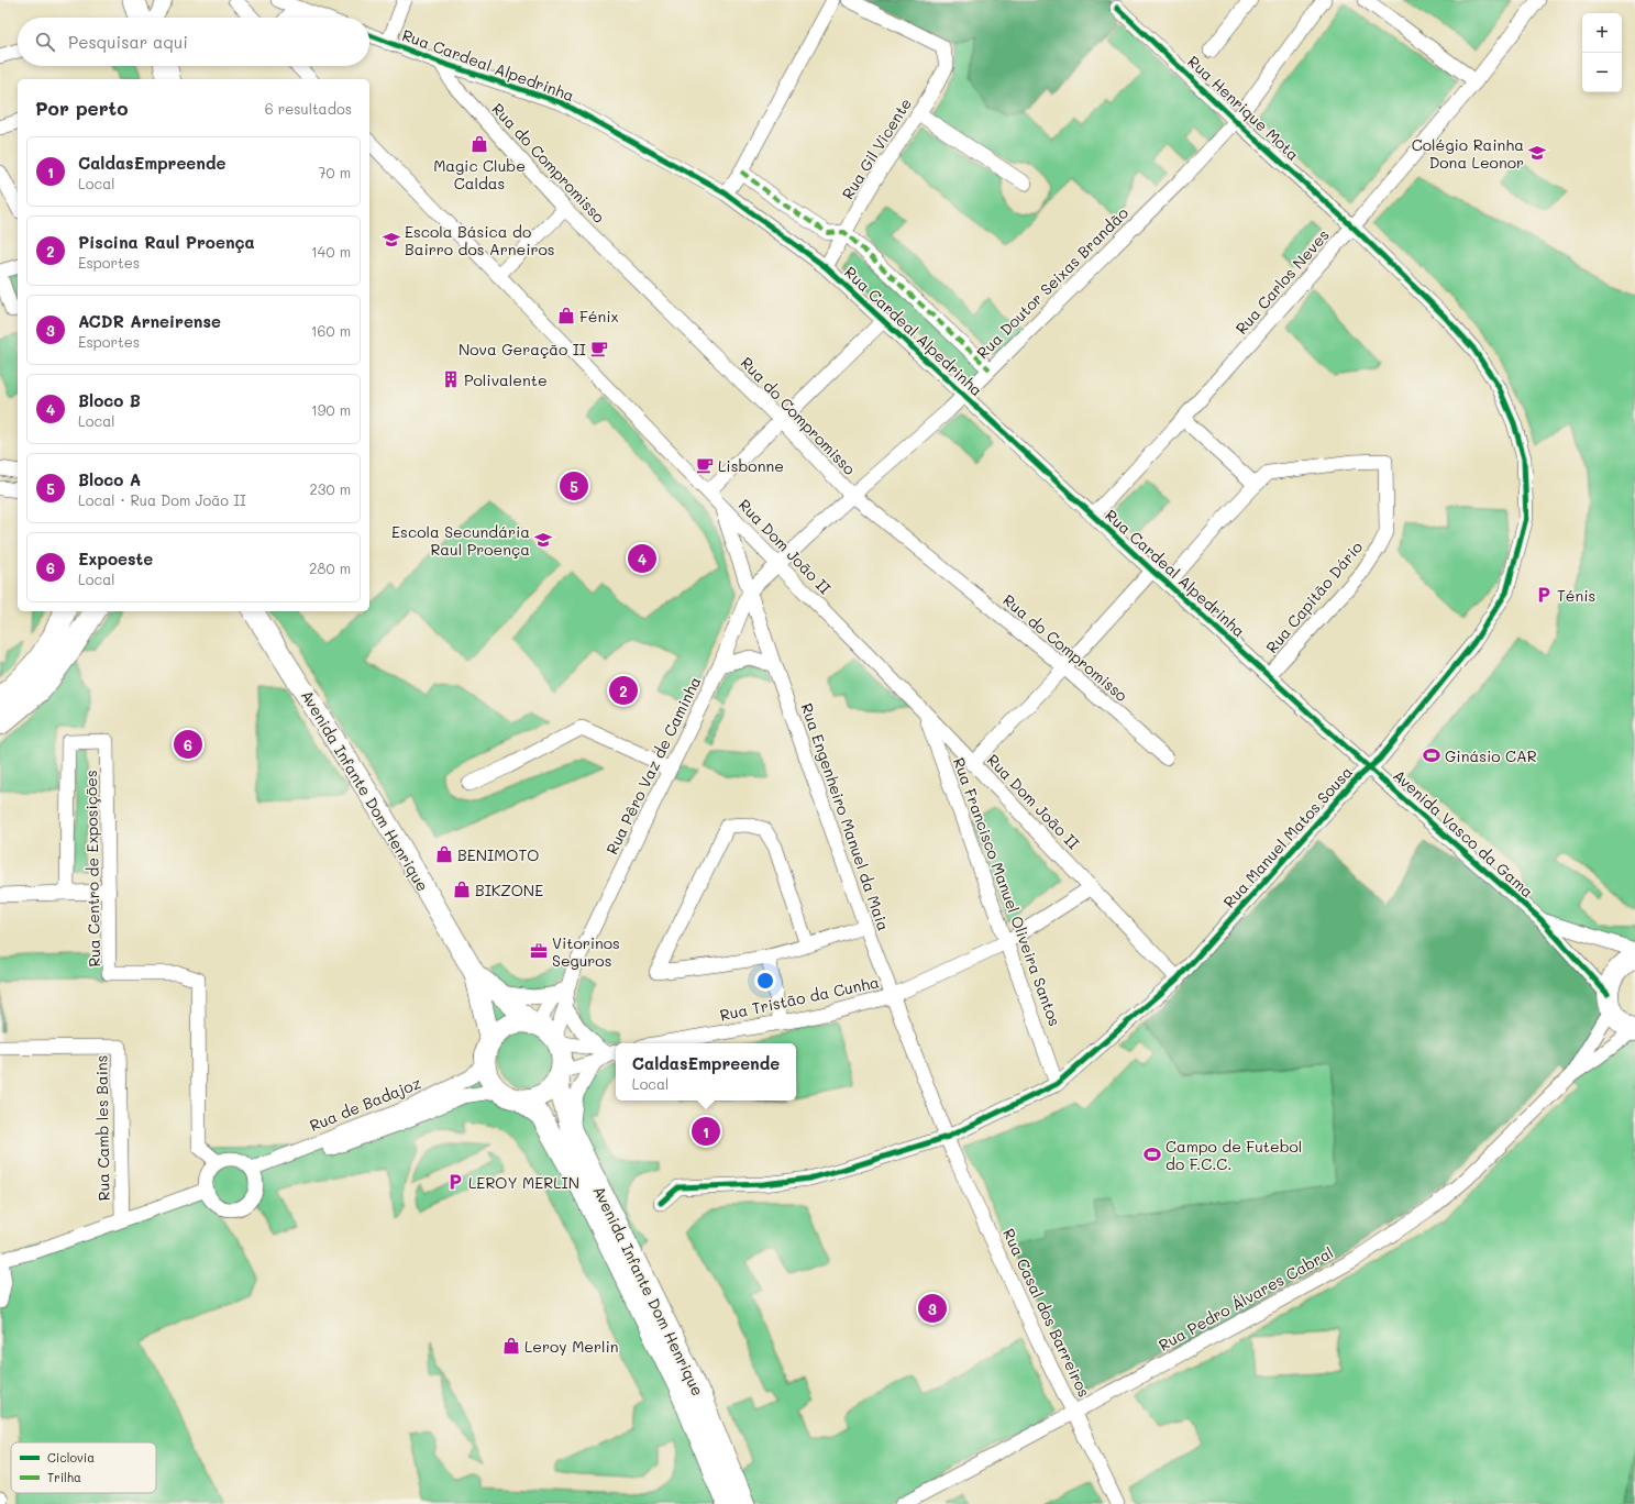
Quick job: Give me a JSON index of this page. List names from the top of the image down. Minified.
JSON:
{"streets":{"main road":["Avenida Infante Dom Henrique"],"street":["Rua Cardeal Alpedrinha","Rua Henrique Mota","Rua Gil Vicente","Rua do Compromisso","Rua Carlos Neves","Rua Doutor Seixas Brandão","Rua Dom João II","Rua Capitão Dário","Rua Pêro Vaz de Caminha","Rua Engenheiro Manuel da Maia","Avenida Vasco da Gama","Rua Manuel Matos Sousa","Rua Centro de Exposições","Rua Francisco Manuel Oliveira Santos","Rua Tristão da Cunha","Rua de Badajoz","Rua Camb les Bains","Rua Pedro Álvares Cabral","Rua Casal dos Barreiros"]},"crossings":[["Rua Cardeal Alpedrinha","Rua Gil Vicente"],["Rua Cardeal Alpedrinha","Rua do Compromisso"],["Rua Cardeal Alpedrinha","Rua Carlos Neves"],["Rua Cardeal Alpedrinha","Rua Doutor Seixas Brandão"],["Rua Cardeal Alpedrinha","Rua Capitão Dário"],["Rua Cardeal Alpedrinha","Avenida Vasco da Gama"],["Rua Cardeal Alpedrinha","Rua Manuel Matos Sousa"],["Rua Henrique Mota","Rua Carlos Neves"],["Rua Henrique Mota","Rua Doutor Seixas Brandão"],["Rua Henrique Mota","Rua Manuel Matos Sousa"],["Rua do Compromisso","Rua Doutor Seixas Brandão"],["Rua Carlos Neves","Rua Manuel Matos Sousa"],["Rua Doutor Seixas Brandão","Rua Dom João II"],["Rua Doutor Seixas Brandão","Rua Pêro Vaz de Caminha"],["Rua Dom João II","Rua Pêro Vaz de Caminha"],["Rua Dom João II","Rua Engenheiro Manuel da Maia"],["Rua Dom João II","Rua Manuel Matos Sousa"],["Rua Dom João II","Rua Francisco Manuel Oliveira Santos"],["Rua Dom João II","Rua Tristão da Cunha"],["Rua Pêro Vaz de Caminha","Rua Engenheiro Manuel da Maia"],["Avenida Infante Dom Henrique","Rua de Badajoz"],["Rua Engenheiro Manuel da Maia","Rua Manuel Matos Sousa"],["Rua Engenheiro Manuel da Maia","Rua Tristão da Cunha"],["Rua Engenheiro Manuel da Maia","Rua Casal dos Barreiros"],["Avenida Vasco da Gama","Rua Manuel Matos Sousa"],["Rua Manuel Matos Sousa","Rua Francisco Manuel Oliveira Santos"],["Rua Manuel Matos Sousa","Rua Casal dos Barreiros"],["Rua Centro de Exposições","Rua de Badajoz"],["Rua Francisco Manuel Oliveira Santos","Rua Tristão da Cunha"],["Rua Pedro Álvares Cabral","Rua Casal dos Barreiros"]],"places":{"shop":["Magic Clube Caldas","Fénix","BENIMOTO","BIKZONE","Leroy Merlin"],"school or university":["Colégio Rainha Dona Leonor","Escola Básica do Bairro dos Arneiros","Escola Secundária Raul Proença"],"cafe":["Nova Geração II","Lisbonne"],"building":["Polivalente"],"parking":["Ténis","LEROY MERLIN"],"sports":["Ginásio CAR","Campo de Futebol do F.C.C."],"office":["Vitorinos Seguros"]},"legend":["Ciclovia","Trilha"],"page":{"map_buttons":["+","−"],"search":"Pesquisar aqui","heading":["Por perto","6 resultados"],"list":[{"mark":"1","name":"CaldasEmpreende","note":"Local","value":"70 m"},{"mark":"2","name":"Piscina Raul Proença","note":"Esportes","value":"140 m"},{"mark":"3","name":"ACDR Arneirense","note":"Esportes","value":"160 m"},{"mark":"4","name":"Bloco B","note":"Local","value":"190 m"},{"mark":"5","name":"Bloco A","note":"Local · Rua Dom João II","value":"230 m"},{"mark":"6","name":"Expoeste","note":"Local","value":"280 m"}],"pins":["5","4","2","6","1","3"],"popup":["CaldasEmpreende","Local"]}}
